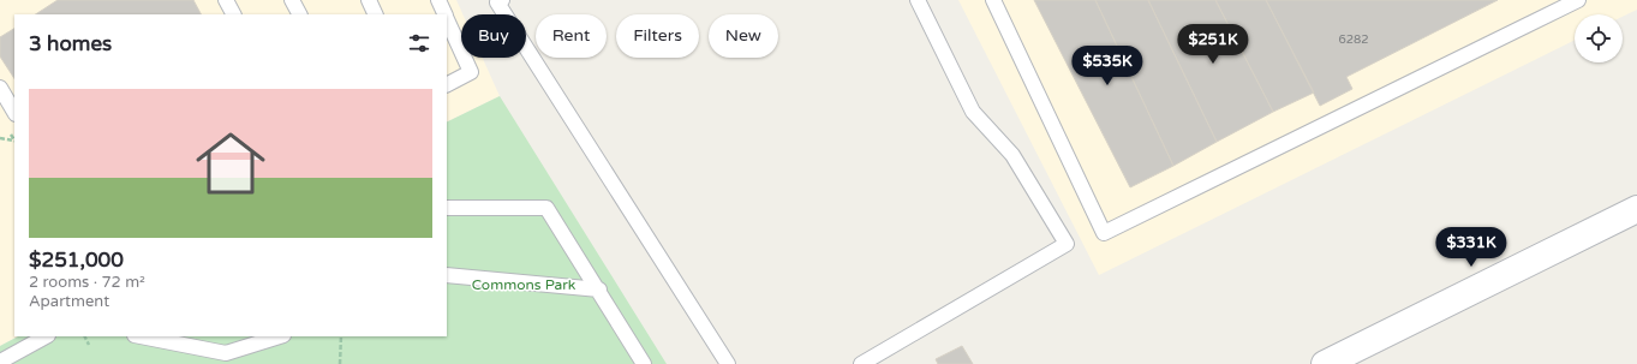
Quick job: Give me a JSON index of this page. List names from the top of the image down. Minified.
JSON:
{"parks":["Commons Park"],"house_numbers":["6282"],"page":{"chip":["Buy","Rent","Filters","New"],"heading":"3 homes","price":["$251K","$535K","$331K"],"list":[{"name":"$251,000","note":"2 rooms · 72 m² · Apartment"}]}}
